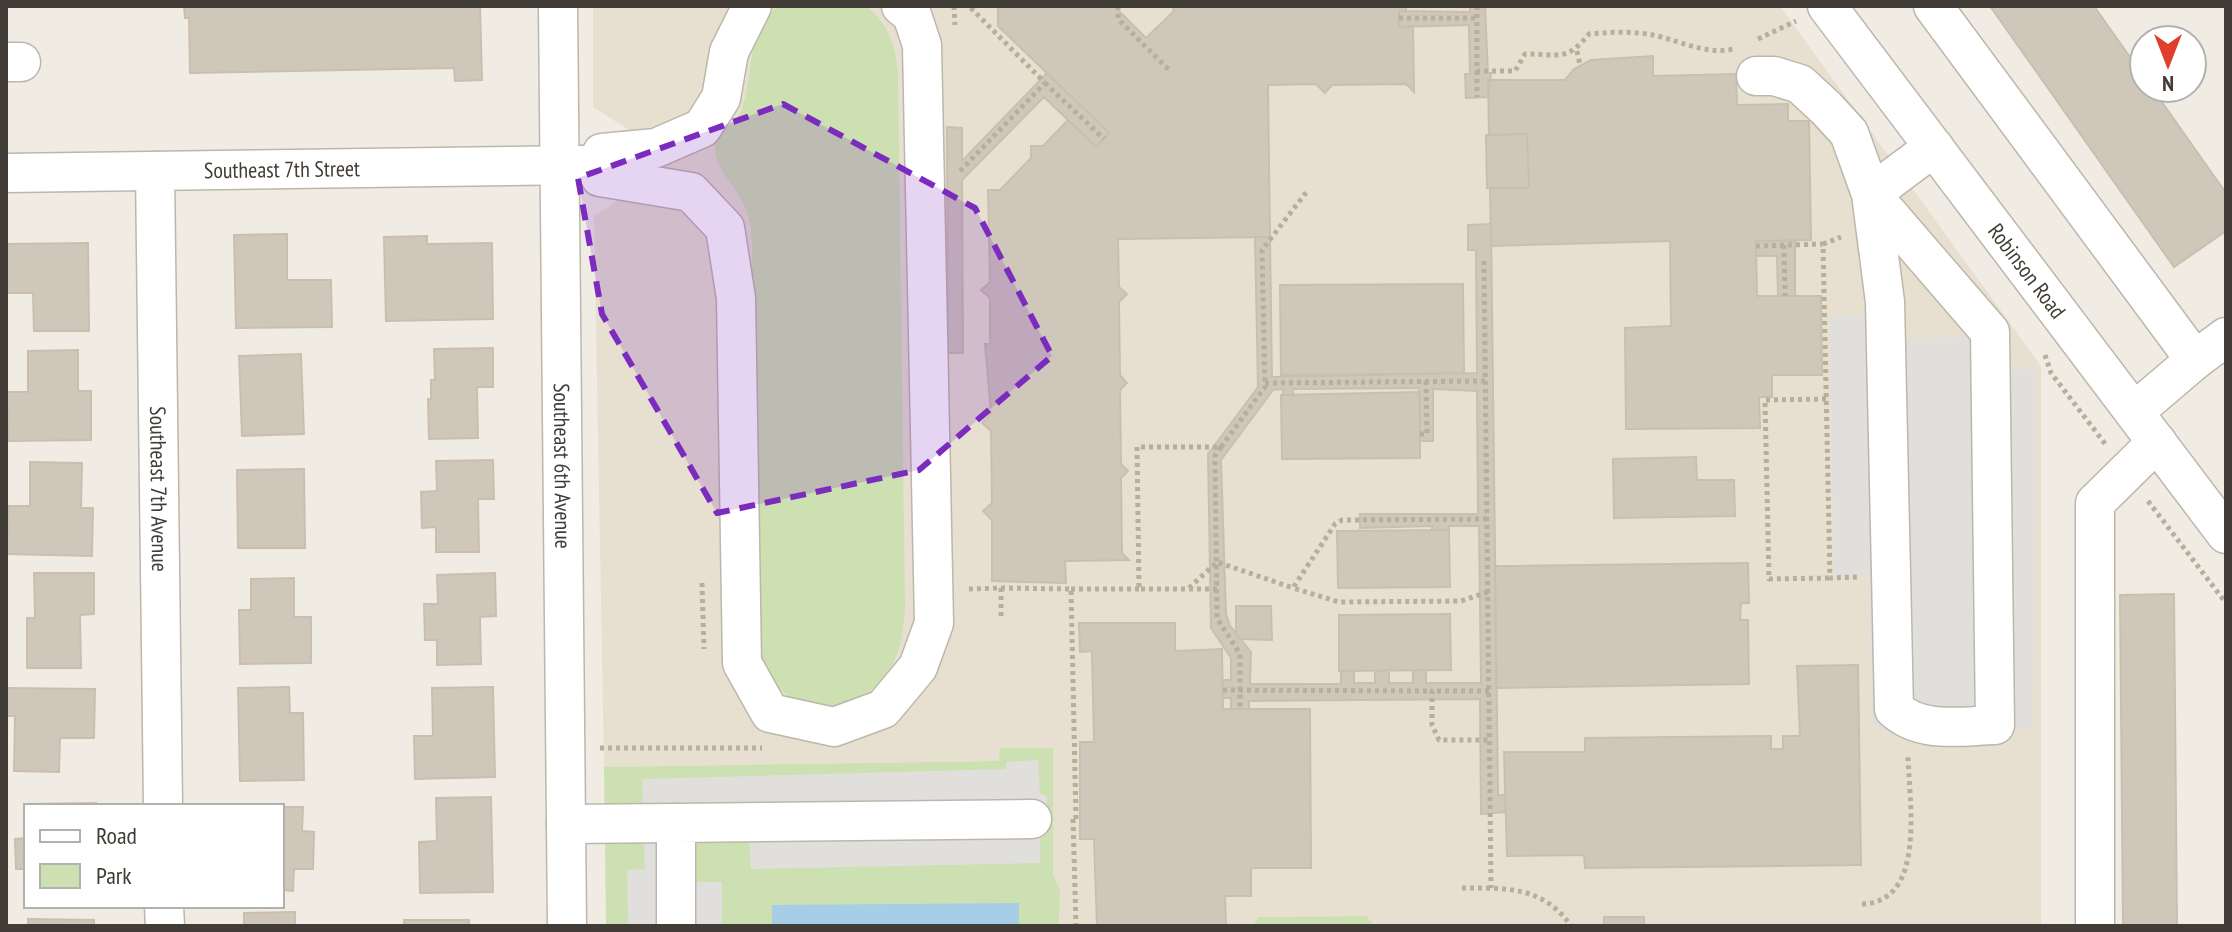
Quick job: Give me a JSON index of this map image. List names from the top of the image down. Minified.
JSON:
{"streets":{"street":["Southeast 7th Street","Robinson Road","Southeast 6th Avenue","Southeast 7th Avenue"]},"crossings":[["Southeast 7th Street","Southeast 6th Avenue"],["Southeast 7th Street","Southeast 7th Avenue"]],"legend":["Road","Park"],"north":"bottom"}
